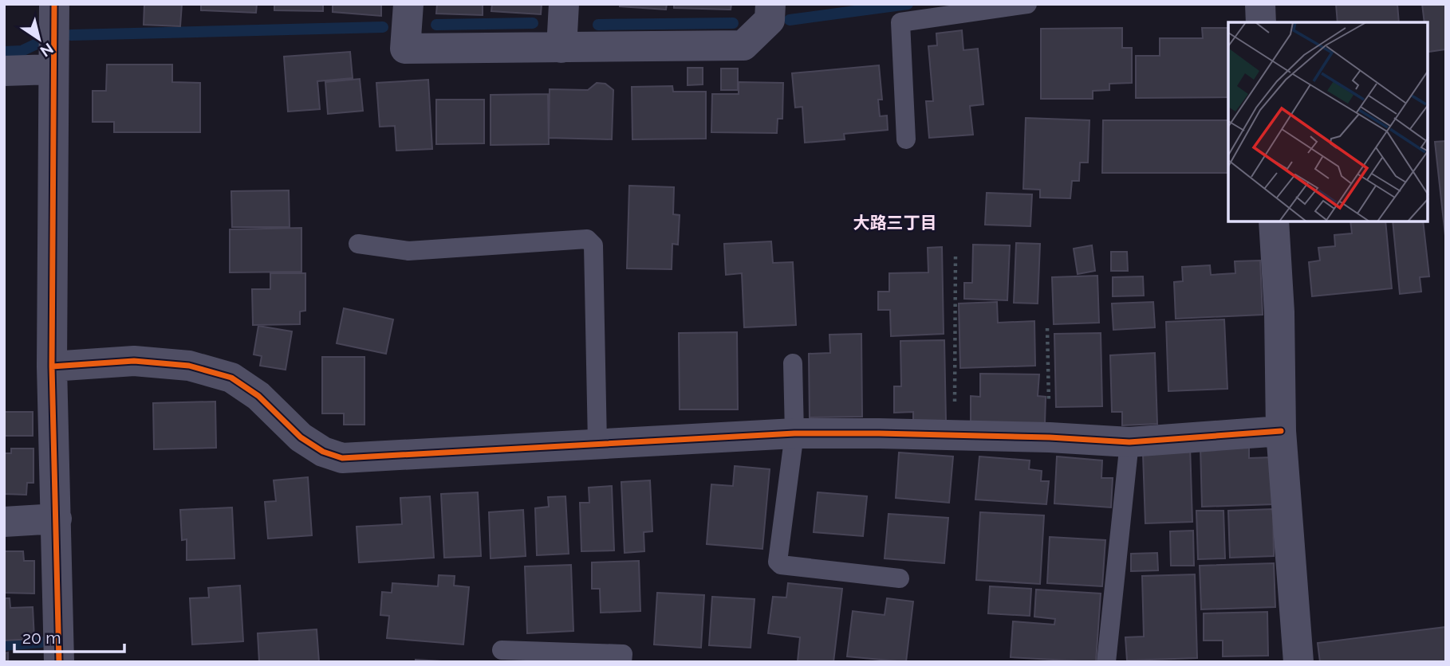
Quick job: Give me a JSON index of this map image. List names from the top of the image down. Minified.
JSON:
{"districts":["大路三丁目"],"scale_bar":"20 m","north":"bottom right"}
